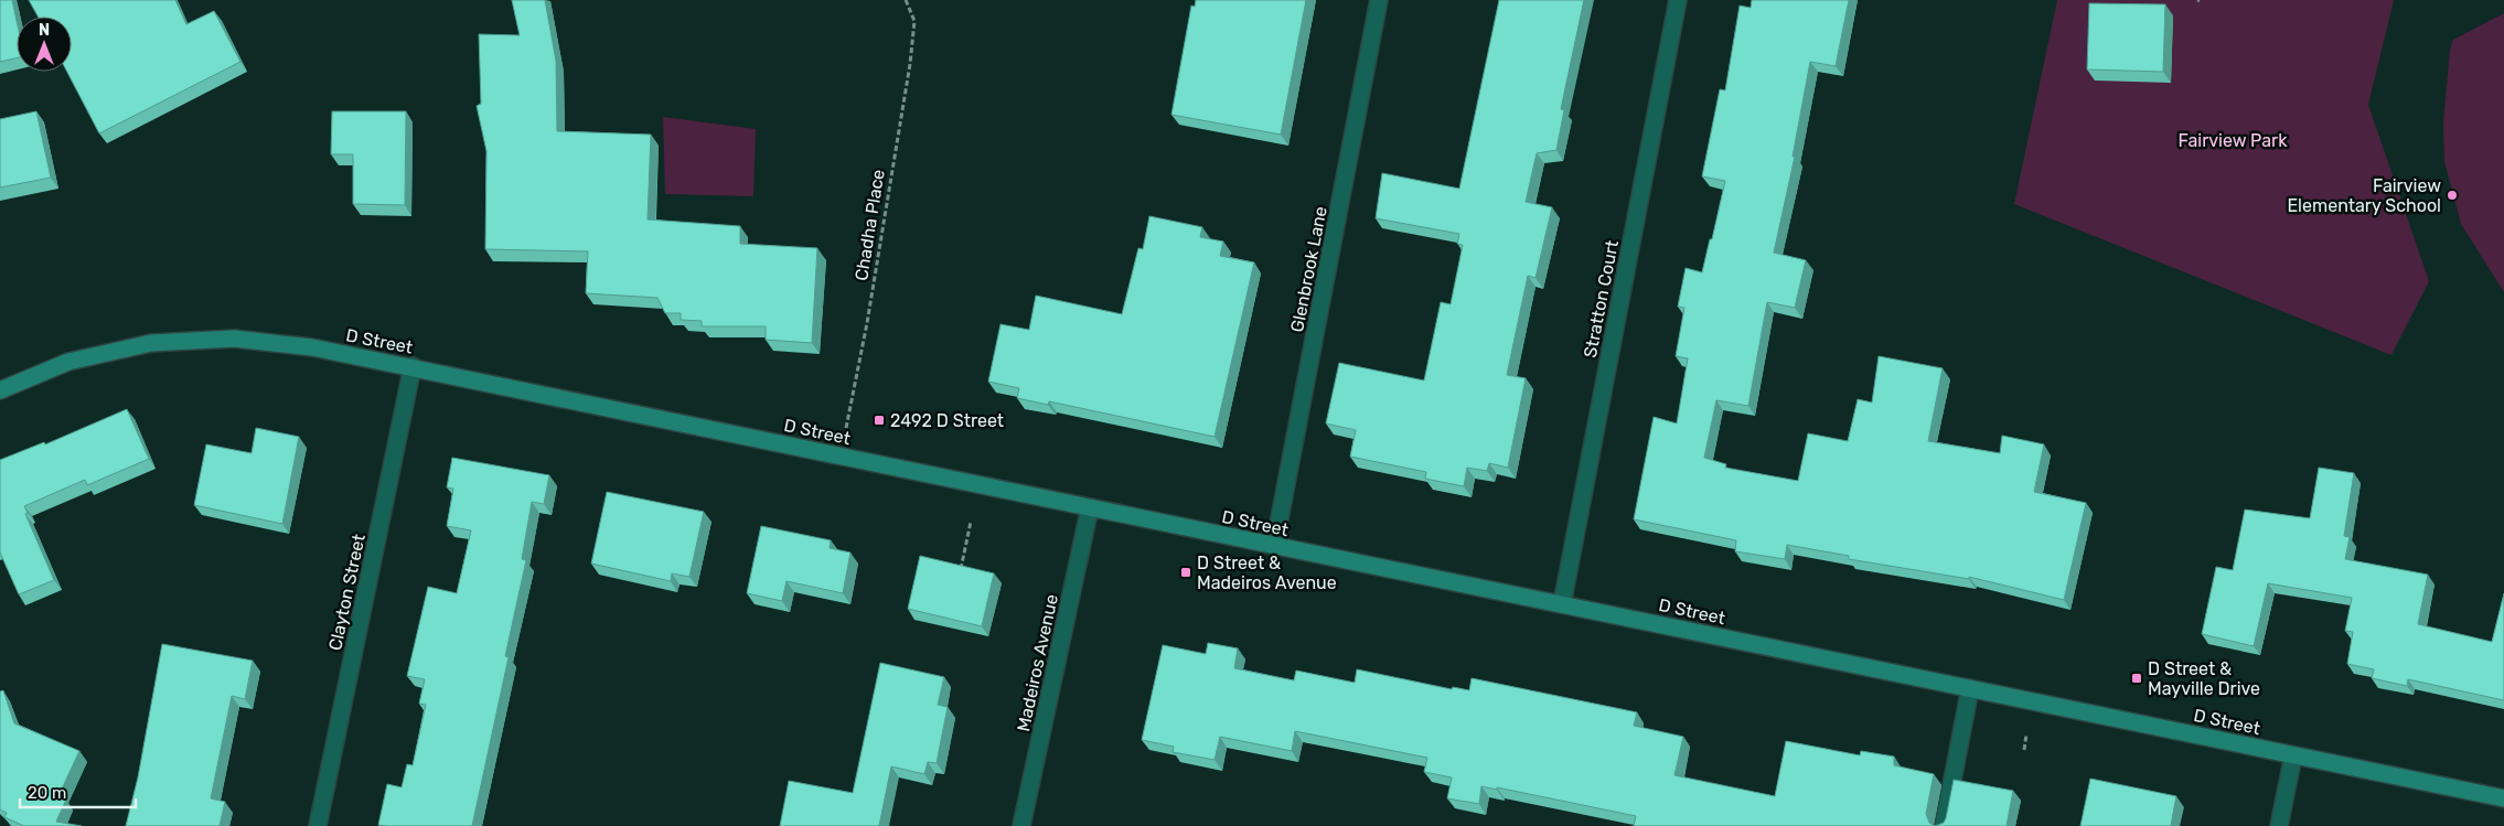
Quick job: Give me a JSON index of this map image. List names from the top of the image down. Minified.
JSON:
{"streets":{"main road":["D Street"],"street":["Glenbrook Lane","Stratton Court","Clayton Street","Madeiros Avenue"],"path":["Chadha Place"]},"crossings":[["Chadha Place","D Street"],["Glenbrook Lane","D Street"],["Stratton Court","D Street"],["D Street","Clayton Street"],["D Street","Madeiros Avenue"]],"parks":["Fairview Park"],"places":{"other":["Fairview Elementary School"],"transit":["2492 D Street","D Street & Madeiros Avenue","D Street & Mayville Drive"]},"scale_bar":"20 m","north":"top"}
